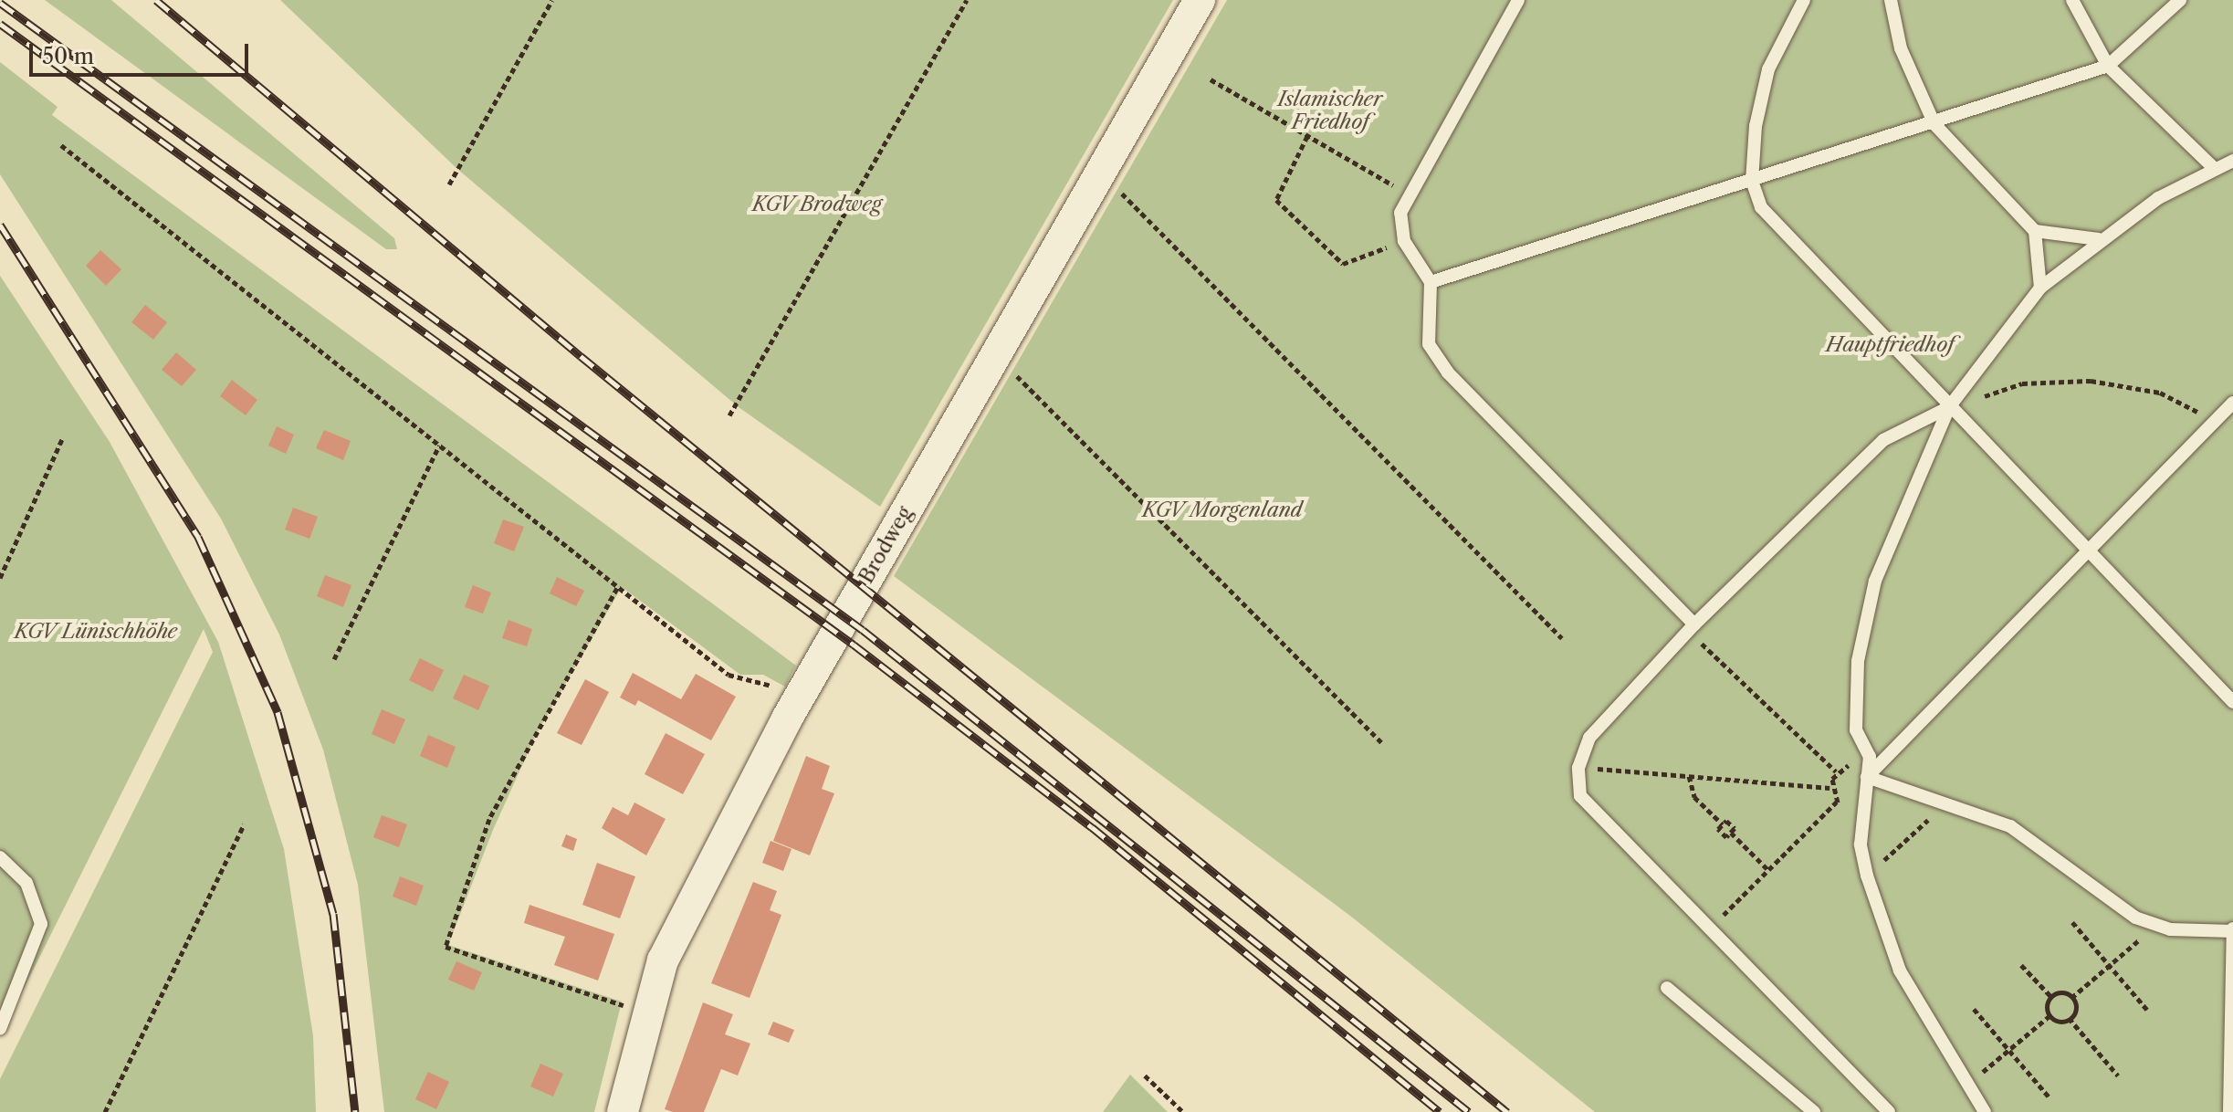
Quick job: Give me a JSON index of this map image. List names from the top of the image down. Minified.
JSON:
{"streets":{"street":["Brodweg"]},"parks":["Islamischer Friedhof","KGV Brodweg","Hauptfriedhof","KGV Morgenland","KGV Lünischhöhe"],"scale_bar":"50 m"}
